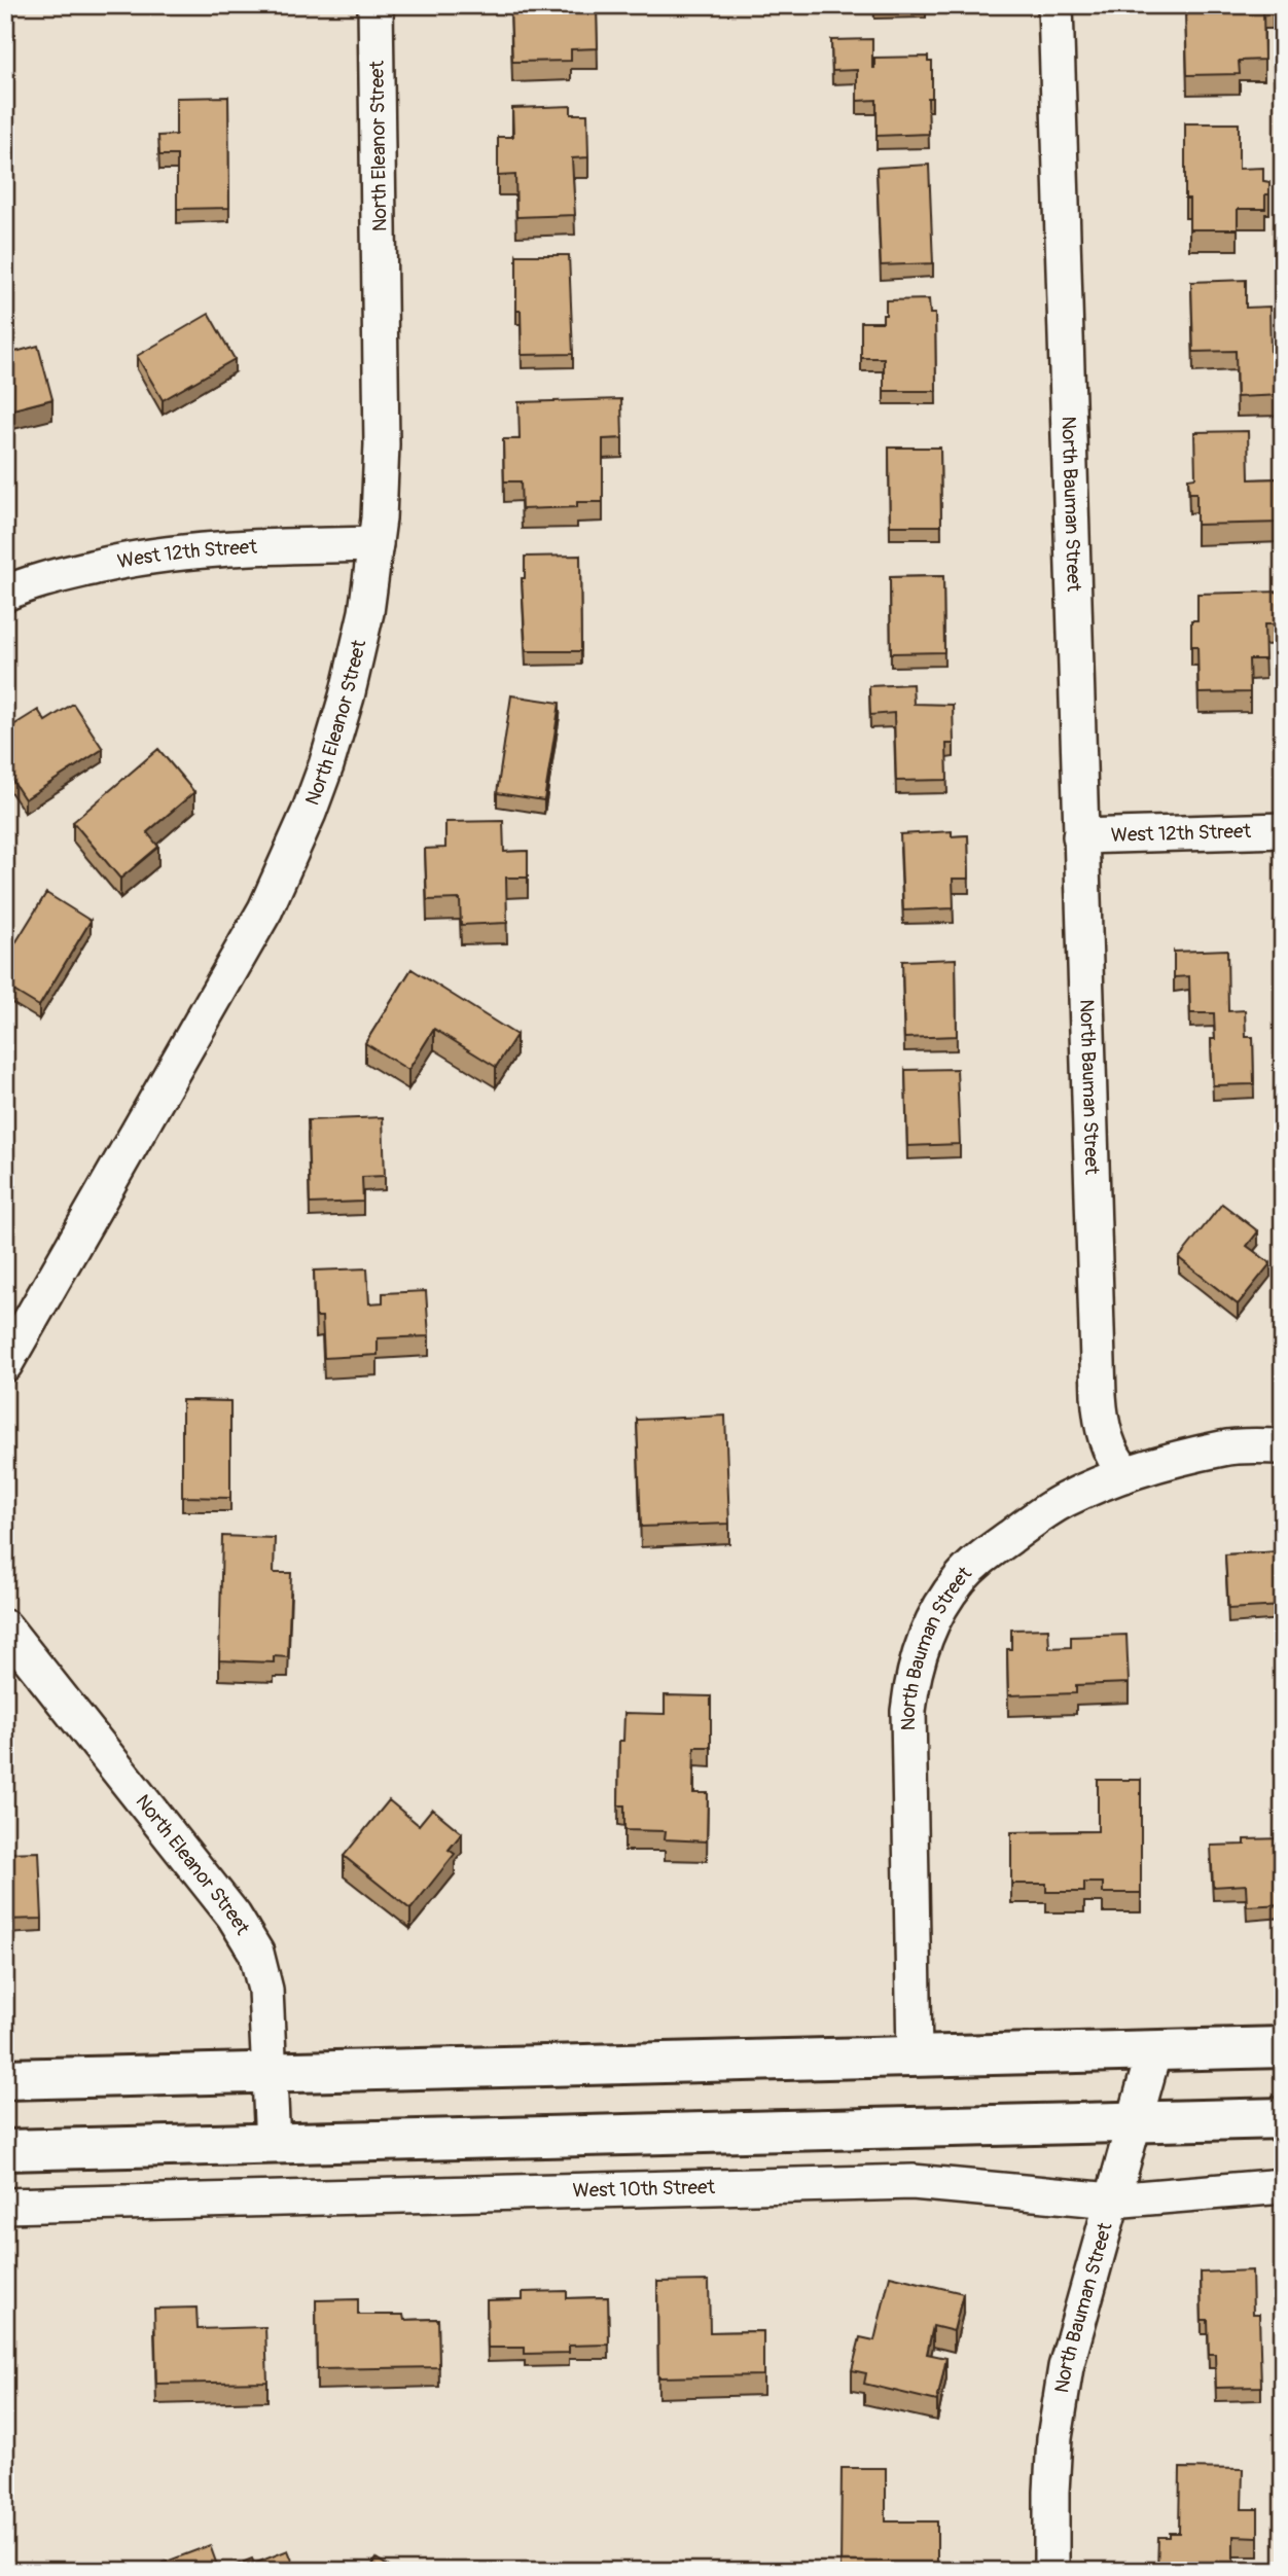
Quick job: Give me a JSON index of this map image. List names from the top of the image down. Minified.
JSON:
{"streets":{"street":["North Eleanor Street","North Bauman Street","West 12th Street","West 10th Street"]},"crossings":[["North Eleanor Street","West 12th Street"],["North Bauman Street","West 12th Street"],["North Bauman Street","West 10th Street"]]}
